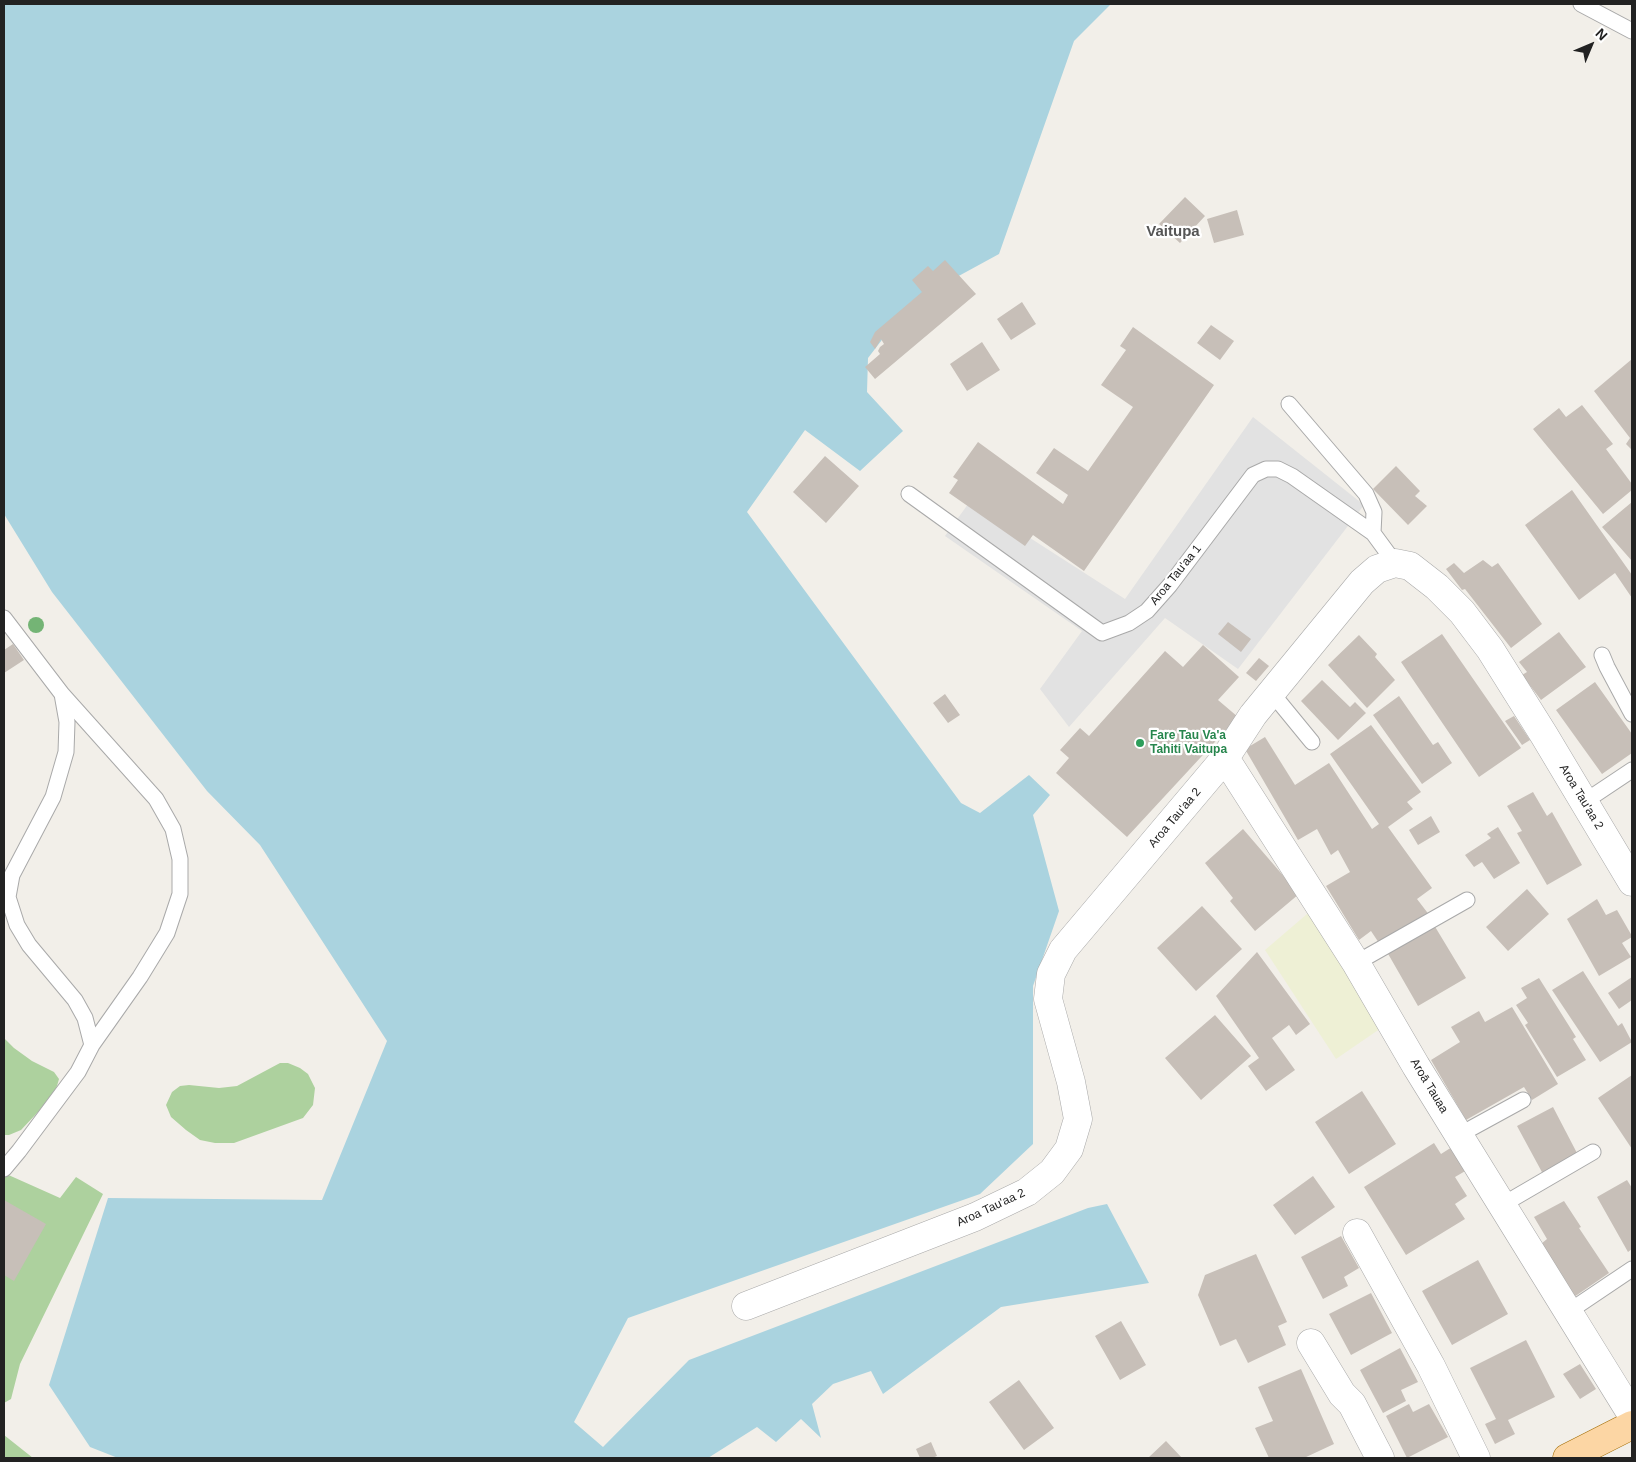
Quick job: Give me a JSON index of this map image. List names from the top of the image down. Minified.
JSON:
{"streets":{"street":["Aroa Tau'aa 2","Aroā Tauaa"],"lane":["Aroa Tau'aa 1"]},"crossings":[["Aroa Tau'aa 1","Aroa Tau'aa 2"],["Aroa Tau'aa 2","Aroā Tauaa"]],"districts":["Vaitupa"],"places":["Fare Tau Va'a Tahiti Vaitupa"],"north":"top right"}
